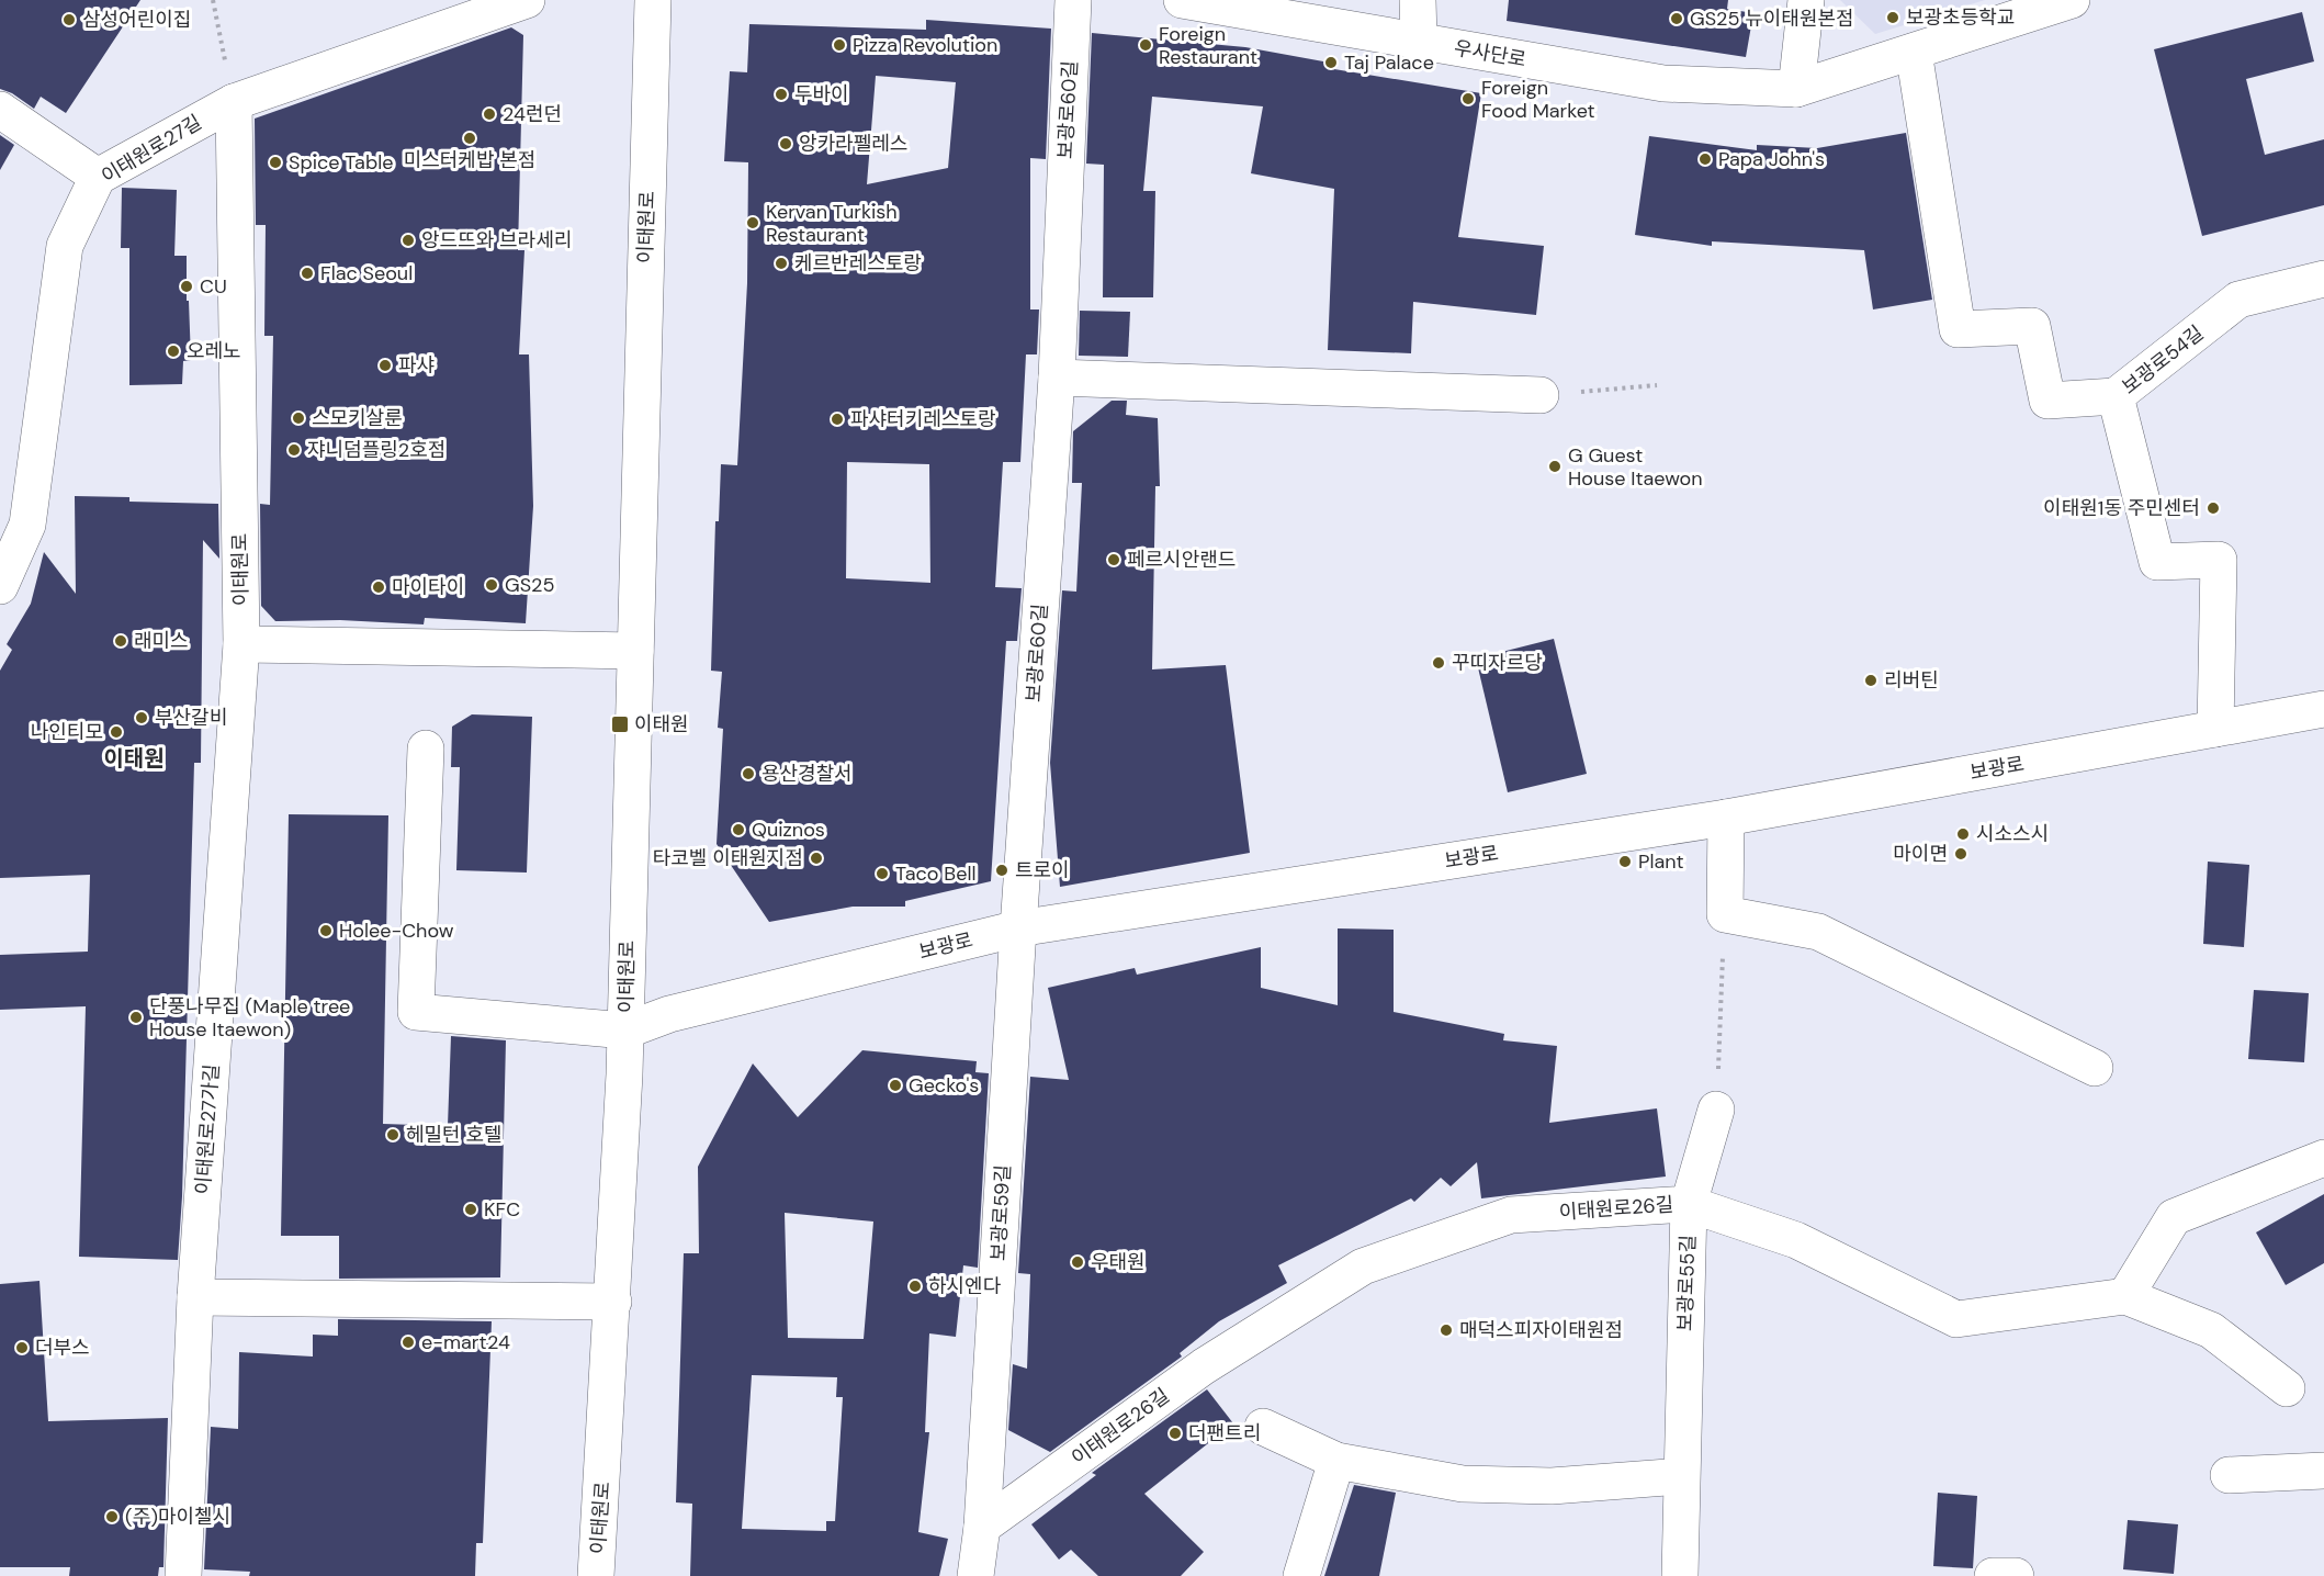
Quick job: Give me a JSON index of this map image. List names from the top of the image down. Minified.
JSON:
{"streets":{"street":["우사단로","보광로60길","이태원로27길","이태원로","보광로54길","보광로","이태원로27가길","이태원로26길","보광로59길","보광로55길"]},"crossings":[["보광로60길","보광로"],["보광로60길","보광로59길"],["이태원로27길","이태원로"],["이태원로","보광로"],["이태원로","이태원로27가길"],["보광로54길","보광로"],["보광로","보광로59길"],["이태원로26길","보광로59길"],["이태원로26길","보광로55길"]],"districts":["이태원"],"places":{"other":["보광초등학교","GS25 뉴이태원본점","삼성어린이집","Pizza Revolution","Foreign Restaurant","Taj Palace","두바이","Foreign Food Market","24런던","미스터케밥 본점","앙카라펠레스","Papa John's","Spice Table","Kervan Turkish Restaurant","앙드뜨와 브라세리","케르반레스토랑","Flac Seoul","CU","오레노","파샤","스모키살룬","파샤터키레스토랑","쟈니덤플링2호점","G Guest House Itaewon","이태원1동 주민센터","페르시안랜드","GS25","마이타이","래미스","꾸띠자르당","리버틴","부산갈비","나인티모","용산경찰서","Quiznos","시소스시","마이면","타코벨 이태원지점","Plant","트로이","Taco Bell","Holee-Chow","단풍나무집 (Maple tree House Itaewon)","Gecko's","헤밀턴 호텔","KFC","우태원","하시엔다","매덕스피자이태원점","e-mart24","더부스","더팬트리","(주)마이첼시"],"transit":["이태원"]}}
